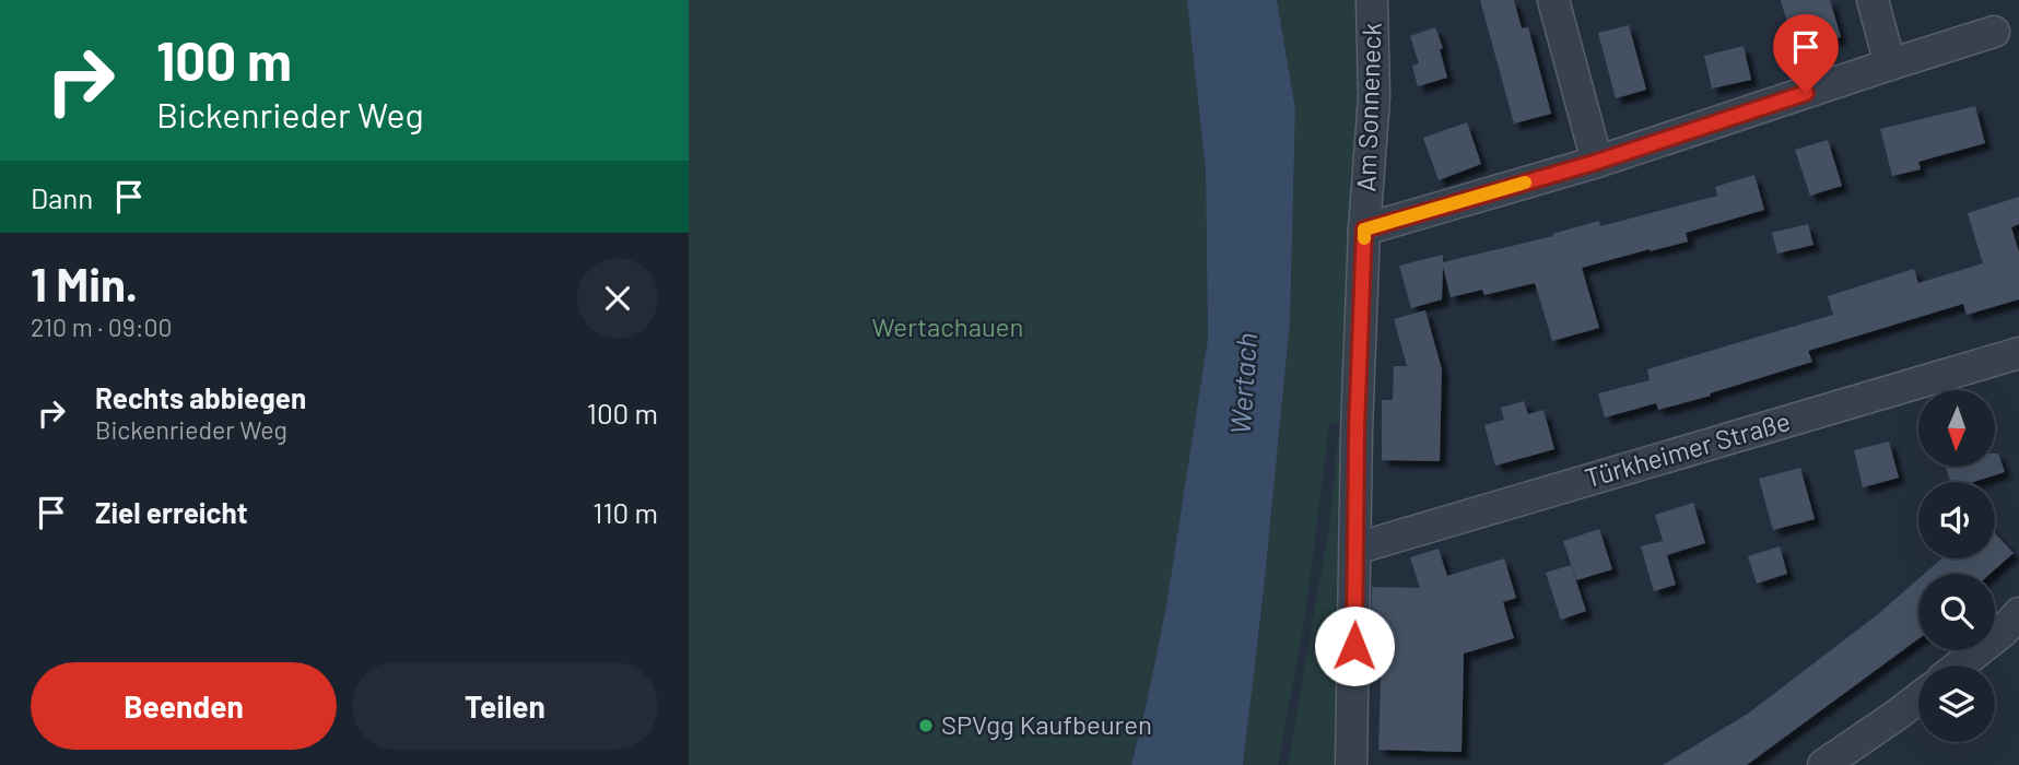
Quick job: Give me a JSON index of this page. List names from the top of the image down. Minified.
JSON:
{"streets":{"street":["Am Sonneneck","Türkheimer Straße"]},"crossings":[["Am Sonneneck","Türkheimer Straße"]],"water":["Wertach"],"parks":["Wertachauen"],"places":["SPVgg Kaufbeuren"],"north":"bottom","page":{"turn":["100 m","Bickenrieder Weg"],"then":"Dann","heading":["1 Min.","210 m · 09:00"],"list":[{"name":"Rechts abbiegen","note":"Bickenrieder Weg","value":"100 m"},{"name":"Ziel erreicht","value":"110 m"}],"buttons":["Beenden","Teilen"]}}
